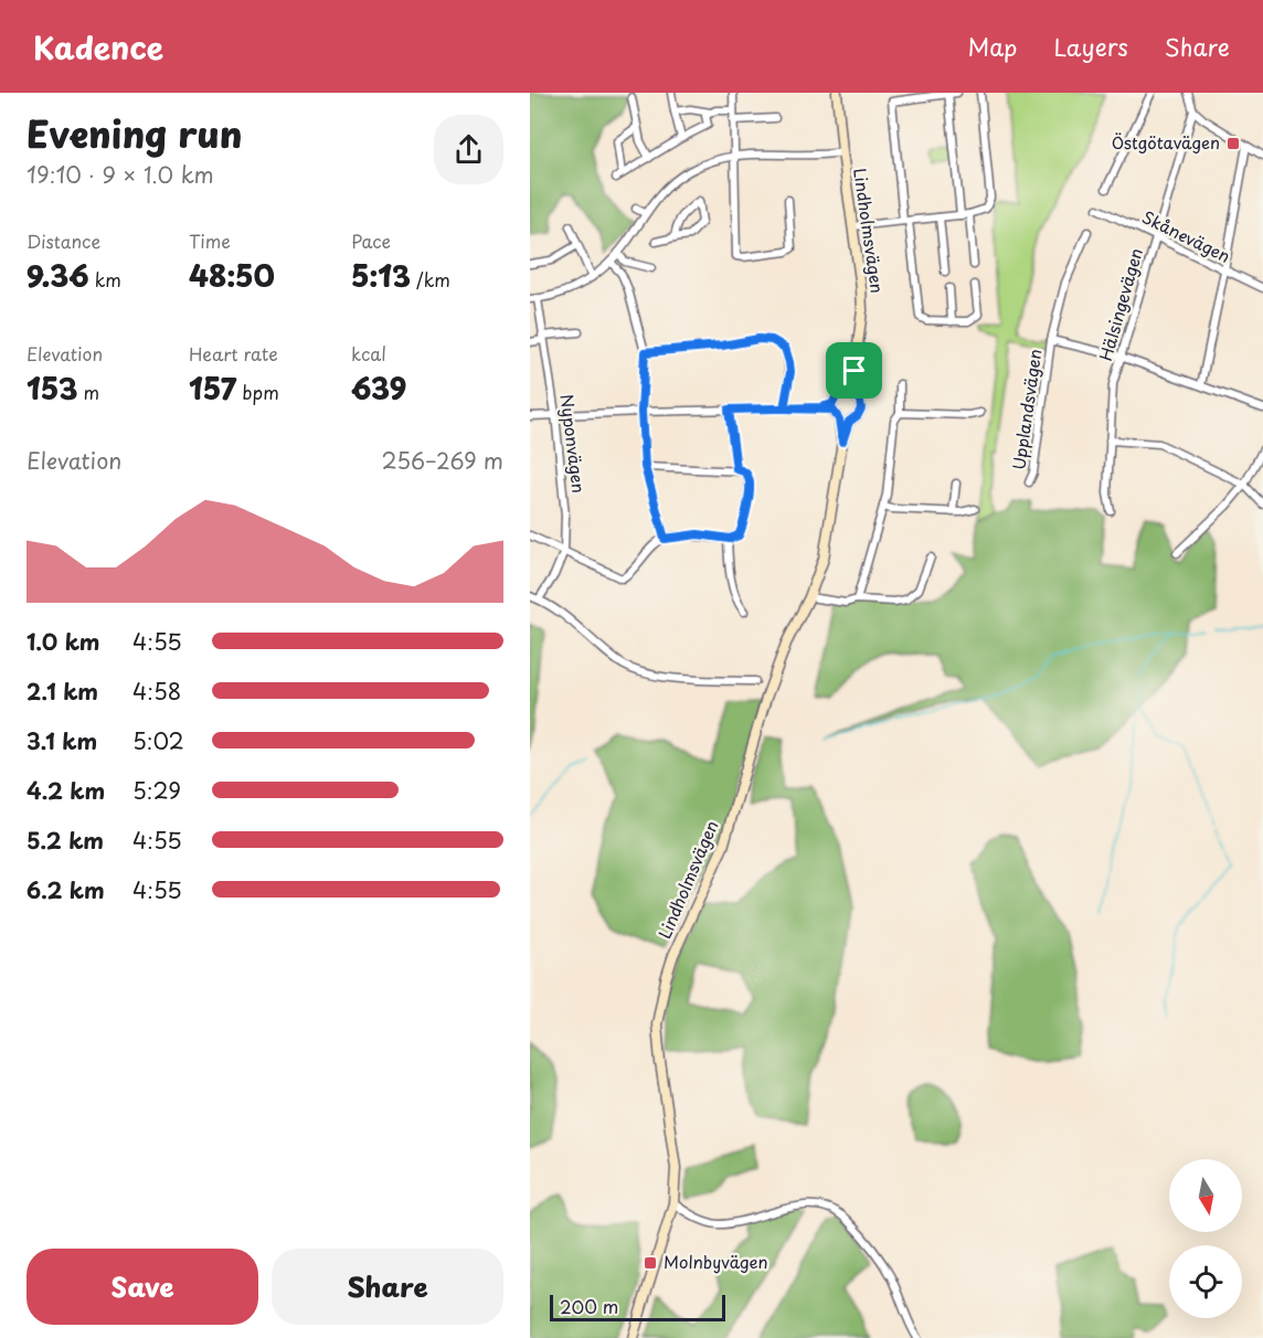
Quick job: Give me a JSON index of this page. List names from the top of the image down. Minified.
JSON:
{"streets":{"main road":["Lindholmsvägen"],"street":["Skånevägen","Hälsingevägen","Upplandsvägen","Nyponvägen"]},"crossings":[["Skånevägen","Hälsingevägen"],["Hälsingevägen","Upplandsvägen"]],"places":{"transit":["Östgötavägen","Molnbyvägen"]},"scale_bar":"200 m","north":"bottom","page":{"header":"Kadence","nav":["Map","Layers","Share"],"heading":["Evening run","19:10 · 9 × 1.0 km"],"stats":[["Distance","9.36 km"],["Time","48:50"],["Pace","5:13 /km"],["Elevation","153 m"],["Heart rate","157 bpm"],["kcal","639"]],"chart":["Elevation","256–269 m"],"list":[{"name":"1.0 km","note":"4:55"},{"name":"2.1 km","note":"4:58"},{"name":"3.1 km","note":"5:02"},{"name":"4.2 km","note":"5:29"},{"name":"5.2 km","note":"4:55"},{"name":"6.2 km","note":"4:55"}],"buttons":["Save","Share"],"scale":"200 m"}}
